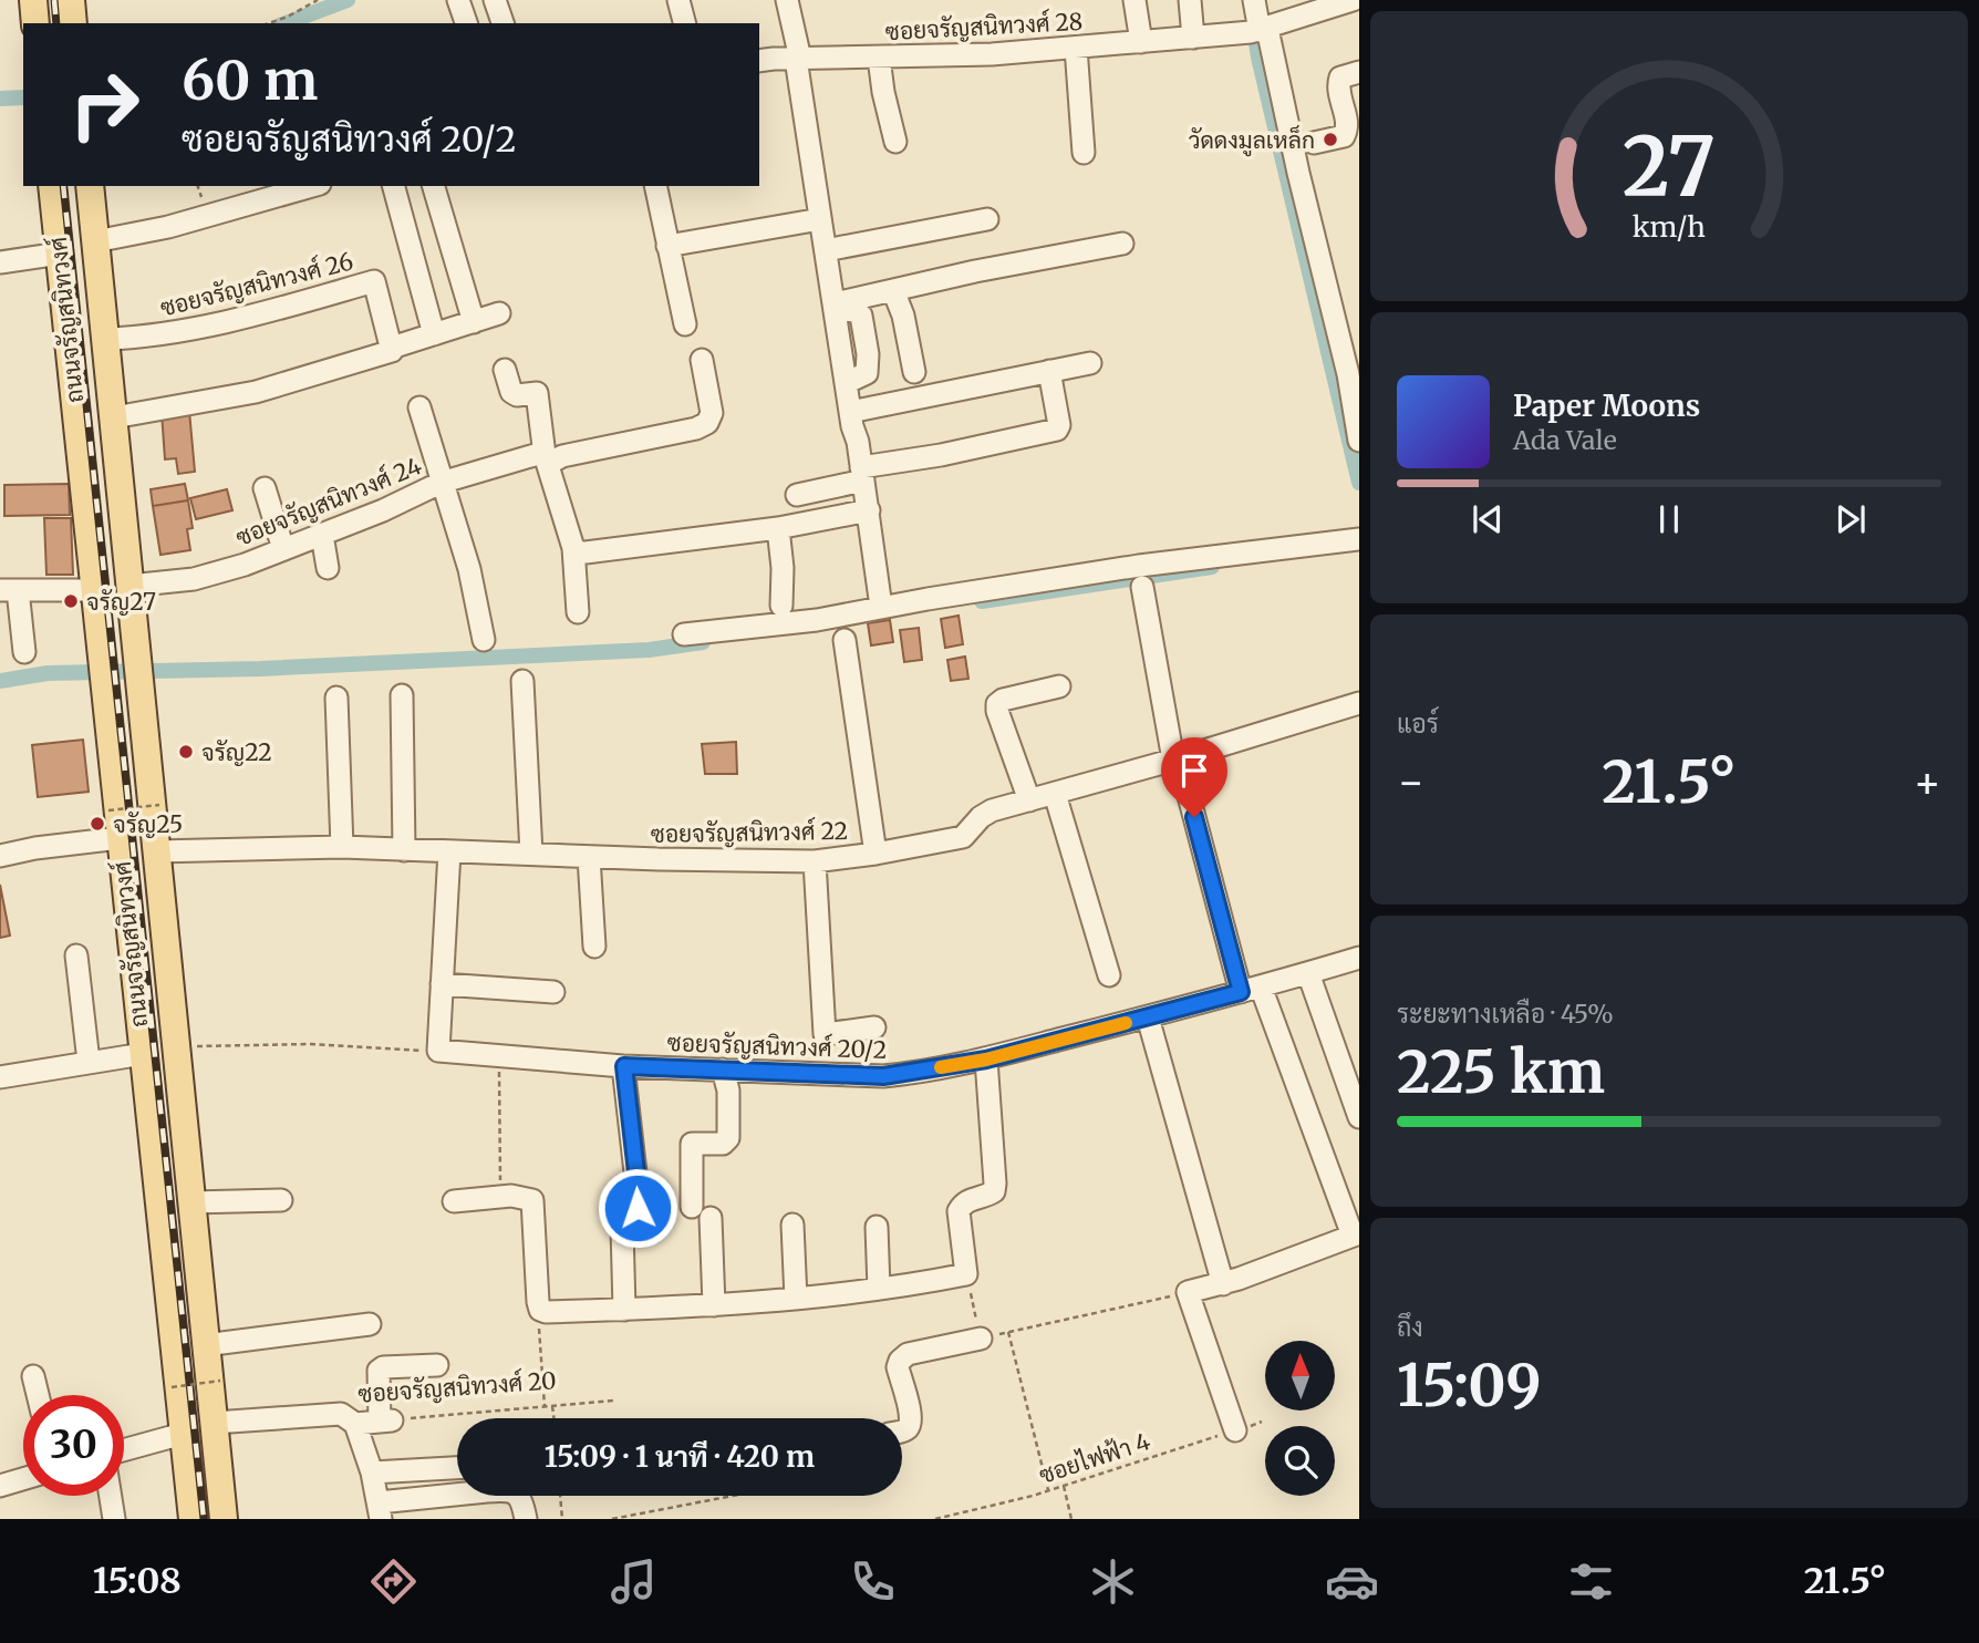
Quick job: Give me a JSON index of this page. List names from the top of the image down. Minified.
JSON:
{"streets":{"main road":["ถนนจรัญสนิทวงศ์"],"street":["ซอยจรัญสนิทวงศ์ 28","ซอยจรัญสนิทวงศ์ 26","ซอยจรัญสนิทวงศ์ 24","ซอยจรัญสนิทวงศ์ 22","ซอยจรัญสนิทวงศ์ 20/2","ซอยจรัญสนิทวงศ์ 20"],"path":["ซอยไฟฟ้า 4"]},"crossings":[["ซอยจรัญสนิทวงศ์ 26","ถนนจรัญสนิทวงศ์"],["ถนนจรัญสนิทวงศ์","ซอยจรัญสนิทวงศ์ 24"],["ถนนจรัญสนิทวงศ์","ซอยจรัญสนิทวงศ์ 22"],["ถนนจรัญสนิทวงศ์","ซอยจรัญสนิทวงศ์ 20"]],"places":["วัดดงมูลเหล็ก","จรัญ27","จรัญ22","จรัญ25"],"north":"top","page":{"turn":["60 m","ซอยจรัญสนิทวงศ์ 20/2"],"song":["Paper Moons","Ada Vale"],"tile":["แอร์",["ระยะทางเหลือ · 45%","225 km"],["ถึง","15:09"]],"heat":["−","21.5°","+"],"limit":"30","trip":"15:09 · 1 นาที · 420 m","tabs":["15:08","21.5°"],"gauge":["27","km/h"]}}
